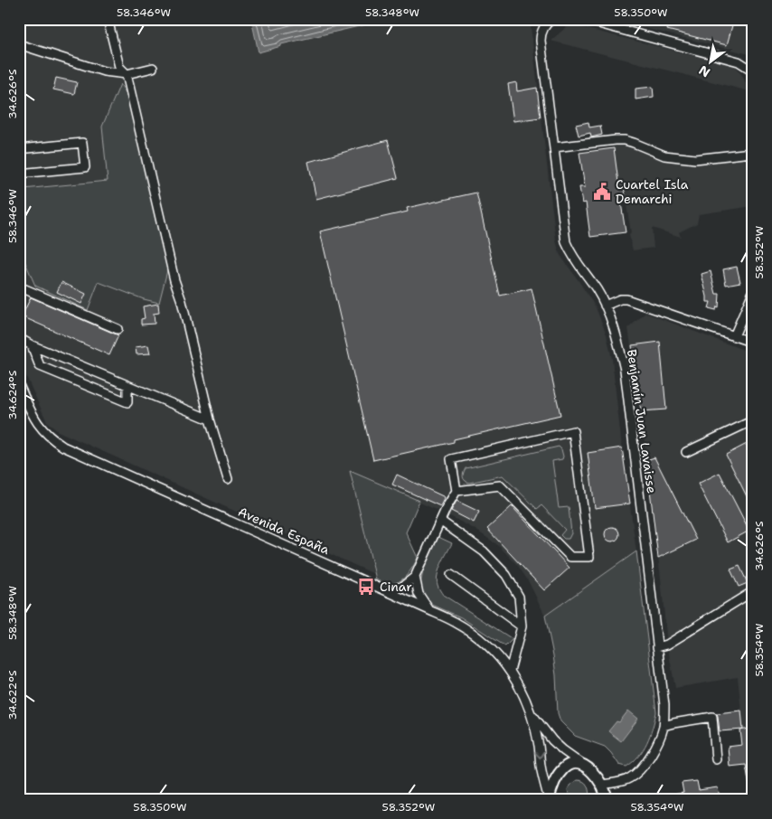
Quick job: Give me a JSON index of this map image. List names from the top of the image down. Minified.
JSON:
{"streets":{"main road":["Avenida España"],"street":["Benjamín Juan Lavaisse"]},"crossings":[["Benjamín Juan Lavaisse","Avenida España"]],"places":{"public building":["Cuartel Isla Demarchi"],"bus stop":["Cinar"]},"north":"bottom left","coordinates":["58.346°W","58.348°W","58.350°W","34.626°S","58.352°W","34.624°S","58.354°W","34.622°S"]}
